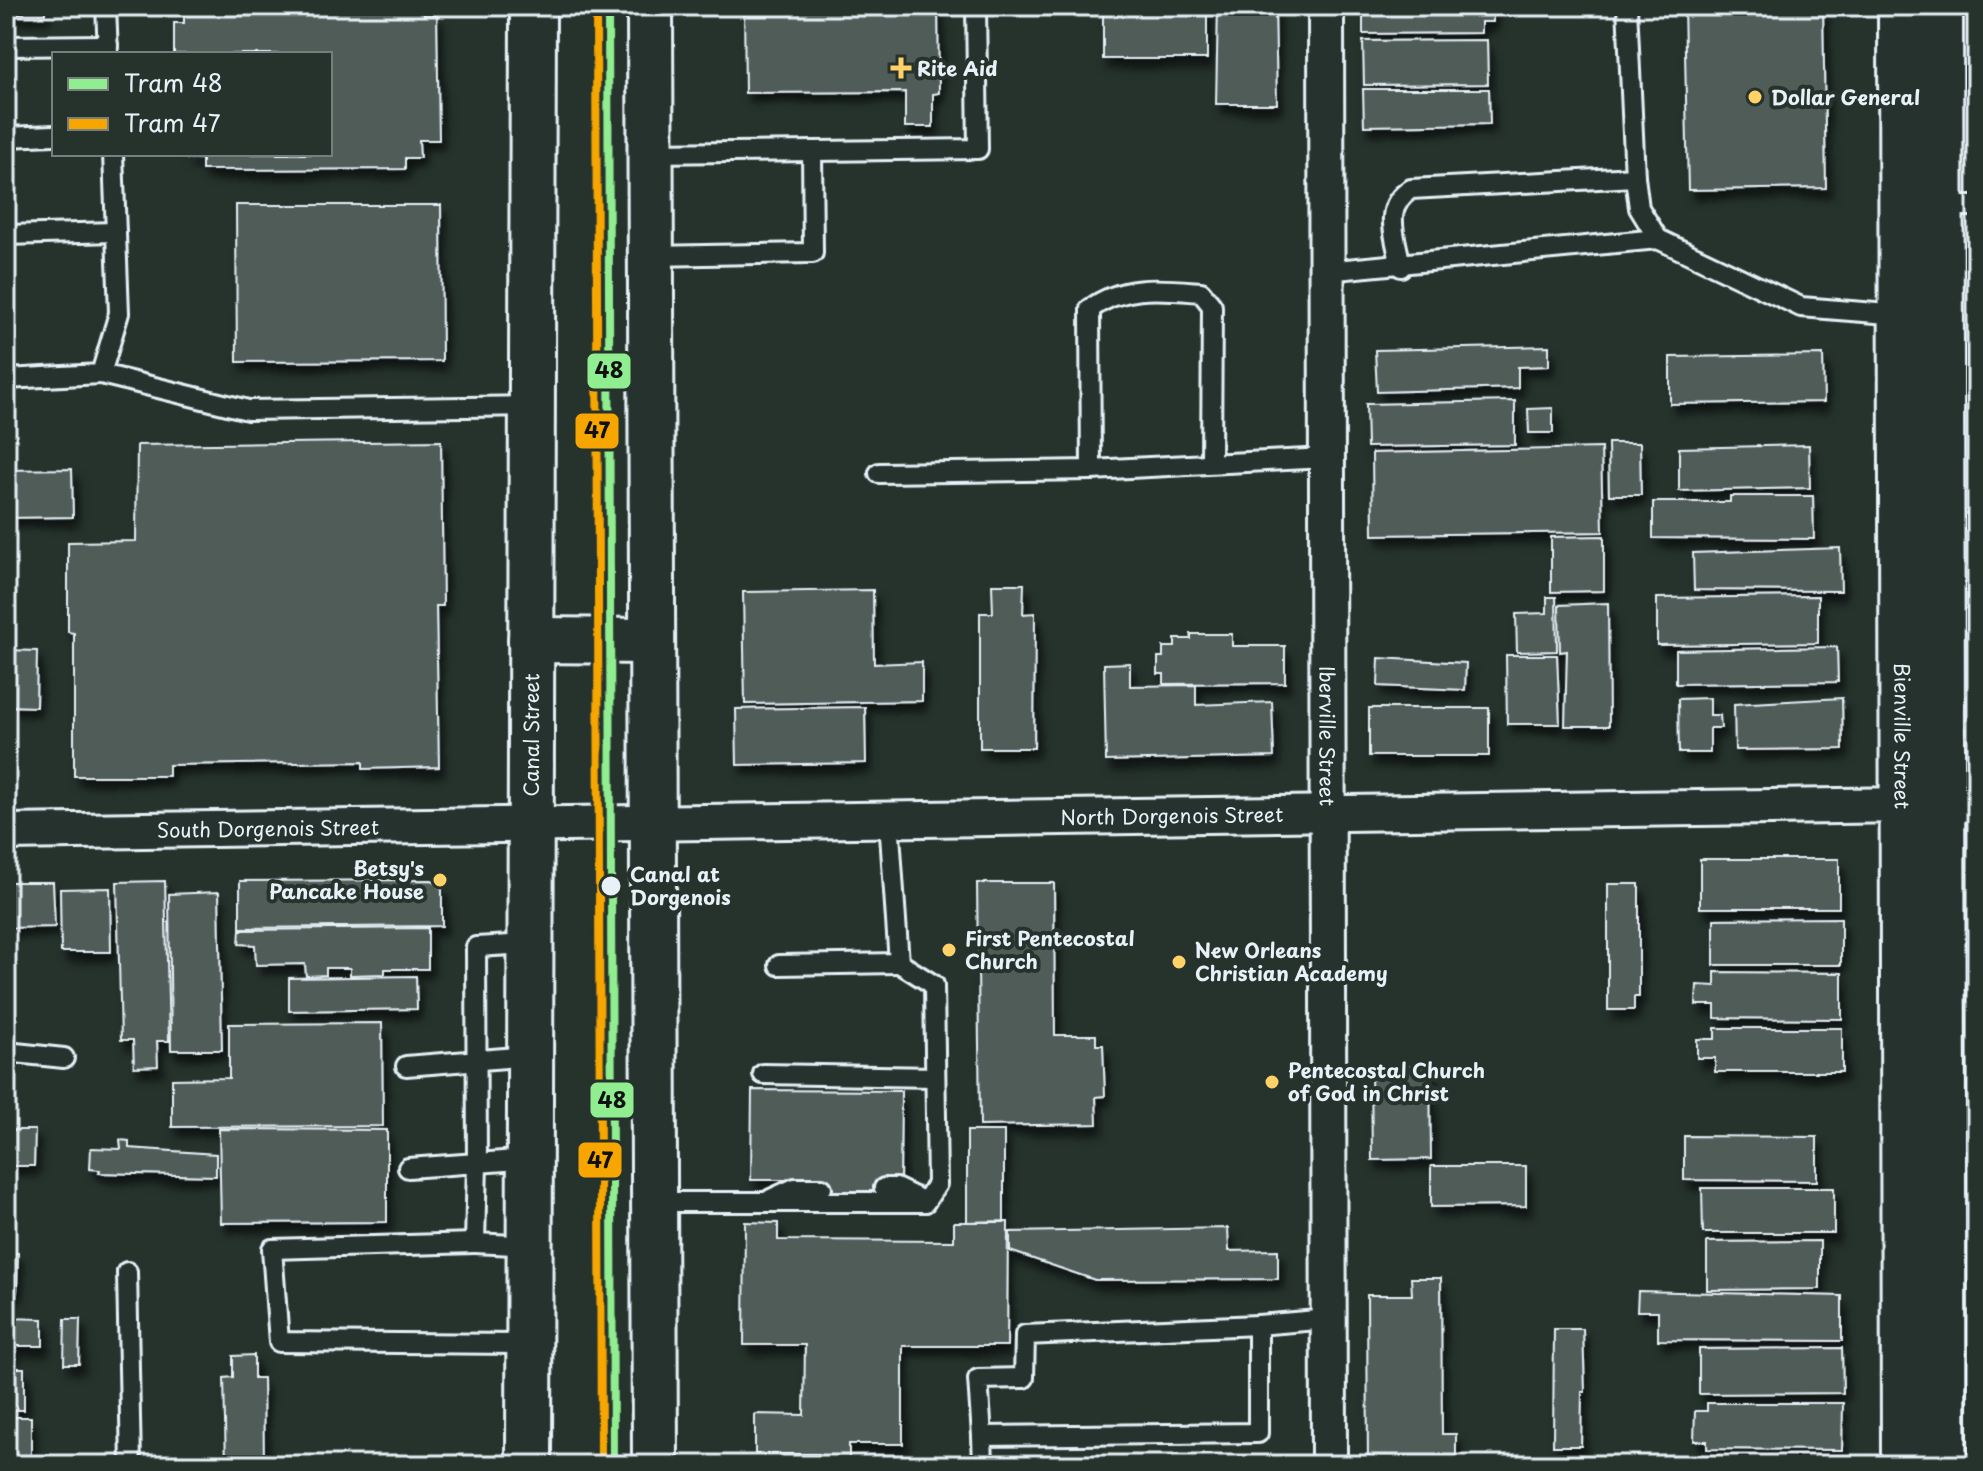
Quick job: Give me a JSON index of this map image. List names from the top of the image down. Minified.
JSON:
{"streets":{"main road":["Bienville Street","Canal Street"],"street":["Iberville Street","North Dorgenois Street","South Dorgenois Street"]},"crossings":[["Bienville Street","North Dorgenois Street"],["Canal Street","South Dorgenois Street"],["Iberville Street","North Dorgenois Street"],["North Dorgenois Street","South Dorgenois Street"]],"places":{"health":["Rite Aid"],"other":["Dollar General","Betsy's Pancake House","Canal at Dorgenois","First Pentecostal Church","New Orleans Christian Academy","Pentecostal Church of God in Christ"]},"lines":["tram line 48","tram line 47"],"legend":["Tram 48","Tram 47"]}
